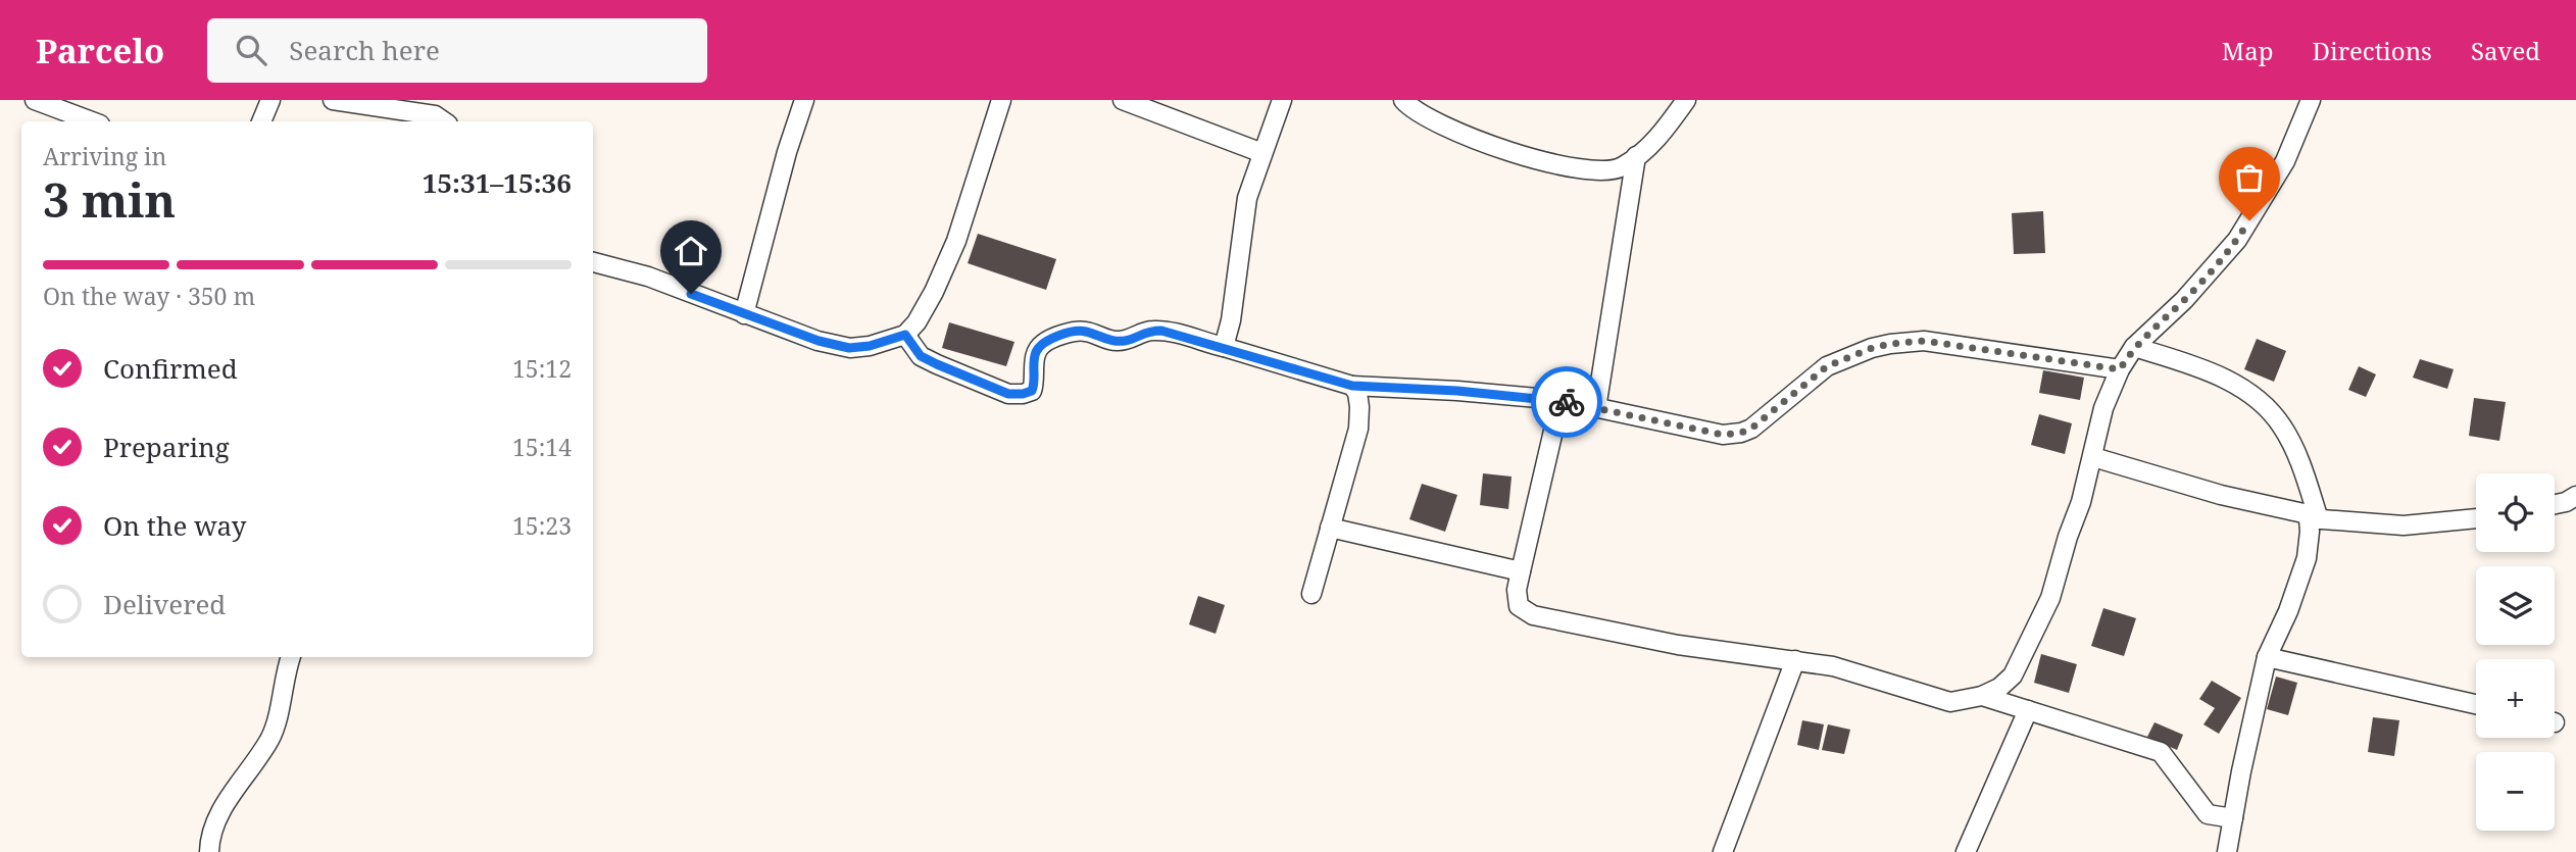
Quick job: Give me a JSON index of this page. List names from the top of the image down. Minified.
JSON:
{"page":{"header":"Parcelo","search":"Search here","nav":["Map","Directions","Saved"],"heading":["3 min","Arriving in","15:31–15:36"],"bar":"On the way · 350 m","list":[["Confirmed","15:12"],["Preparing","15:14"],["On the way","15:23"],"Delivered"],"map_buttons":["+","−"]}}
